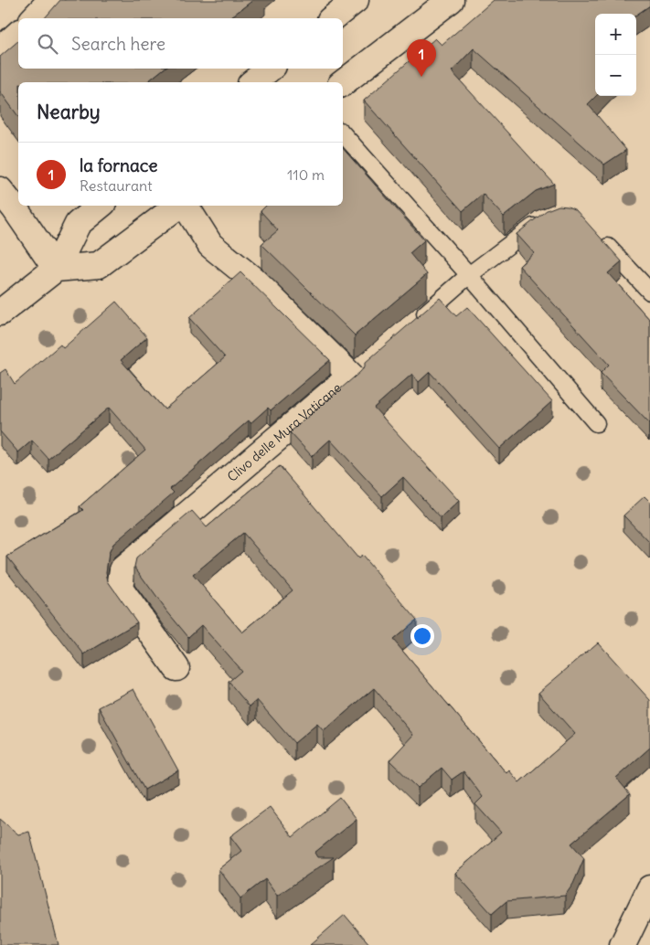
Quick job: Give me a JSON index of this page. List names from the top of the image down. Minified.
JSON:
{"streets":{"street":["Clivo delle Mura Vaticane"]},"page":{"map_buttons":["+","−"],"search":"Search here","pins":"1","heading":"Nearby","list":[{"mark":"1","name":"la fornace","note":"Restaurant","value":"110 m"}]}}
